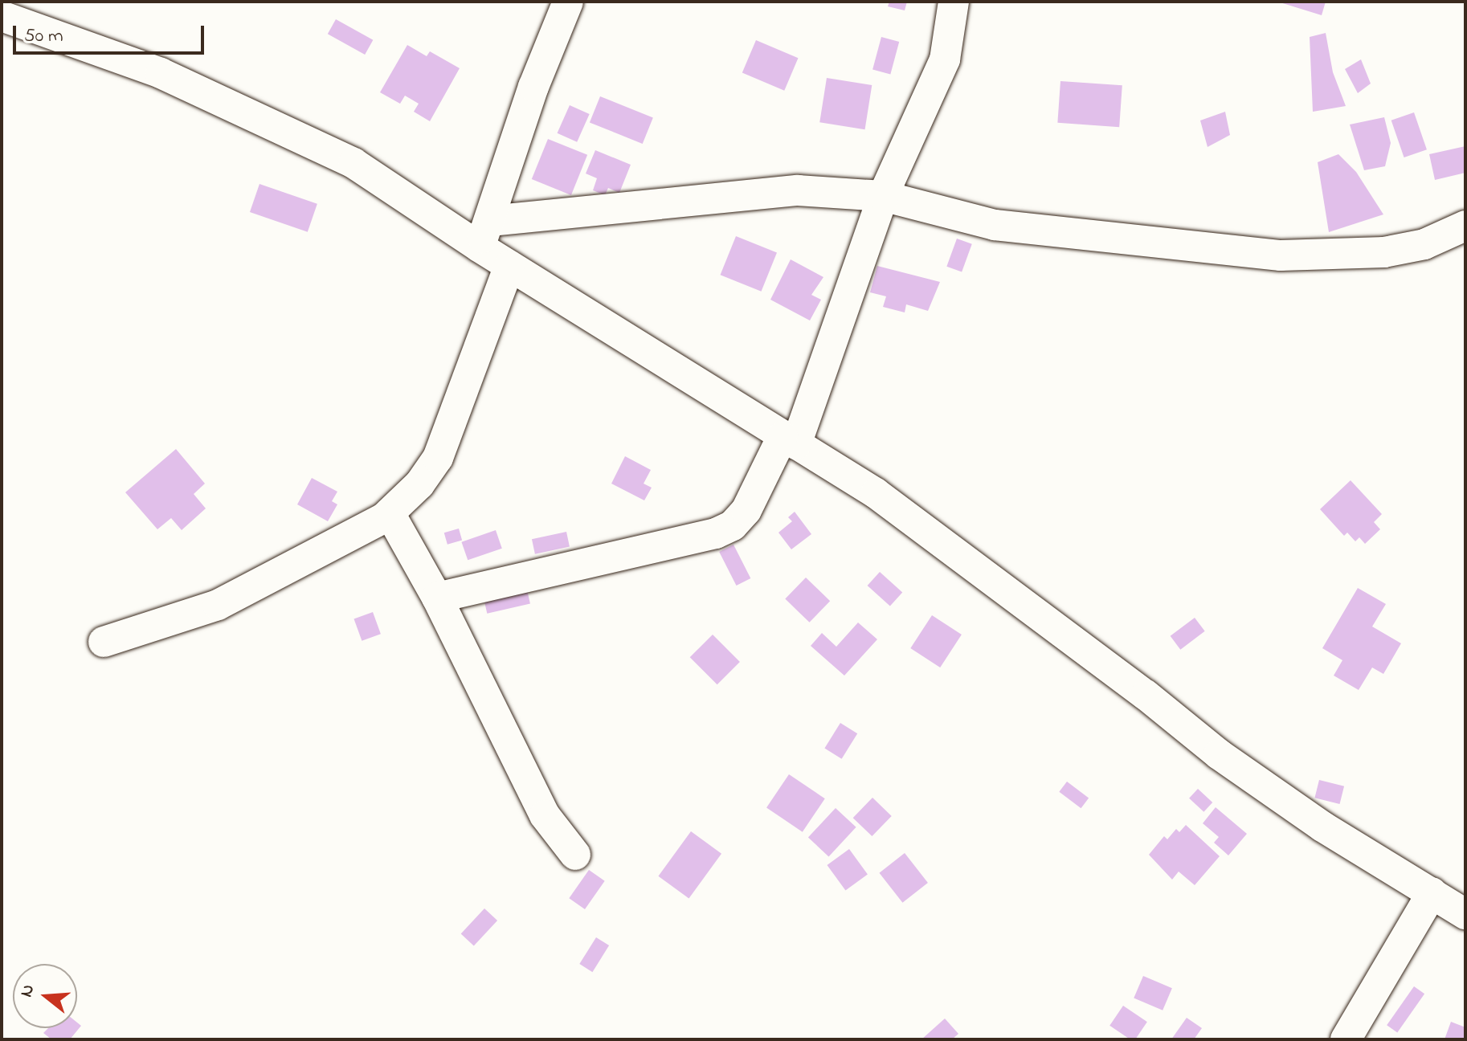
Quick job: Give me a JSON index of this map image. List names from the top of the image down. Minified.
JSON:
{"scale_bar":"50 m","north":"left"}
